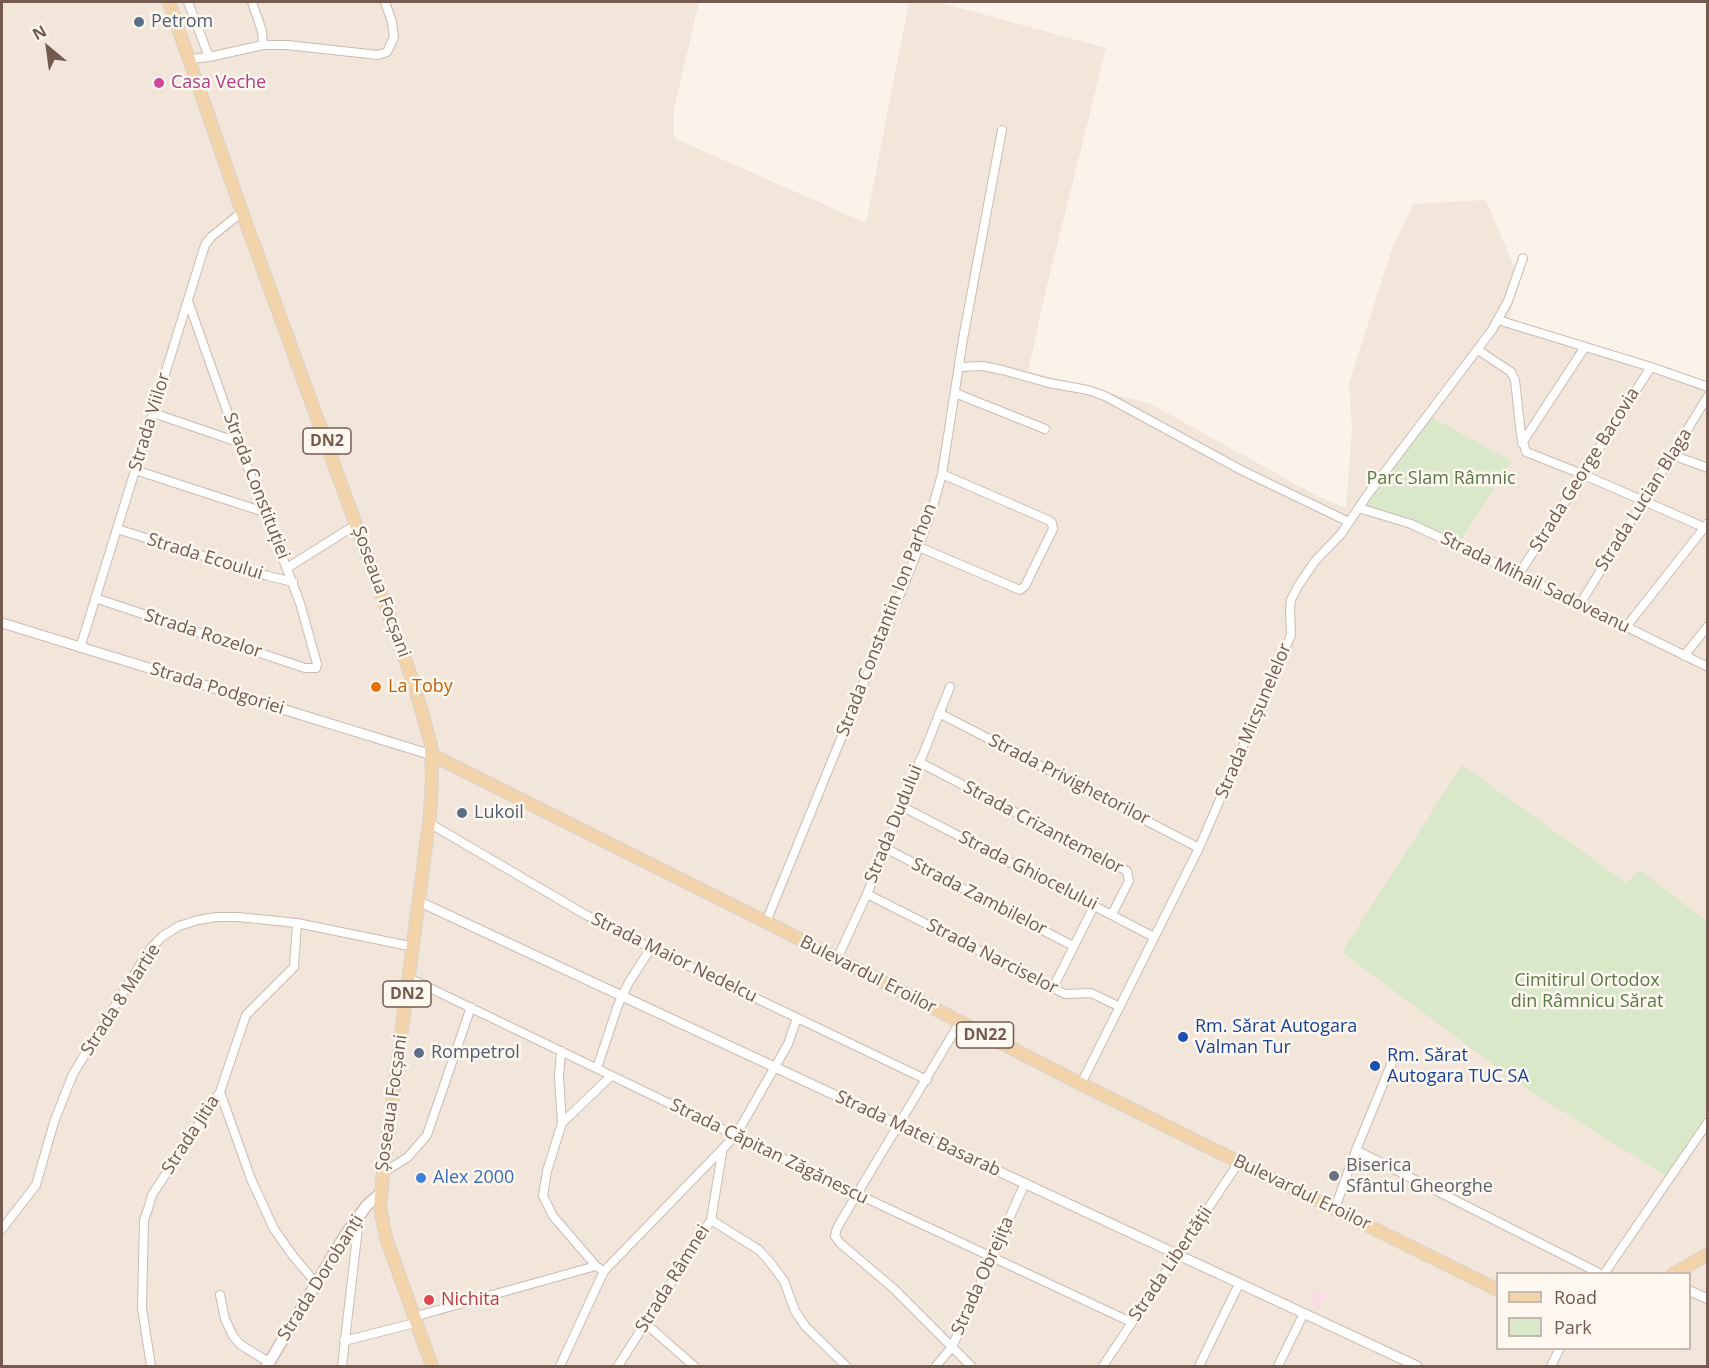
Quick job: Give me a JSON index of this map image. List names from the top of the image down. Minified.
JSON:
{"streets":{"main road":["DN2","Șoseaua Focșani","Bulevardul Eroilor","DN22","Strada Dorobanți"],"street":["Strada Viilor","Strada George Bacovia","Strada Constituției","Strada Lucian Blaga","Strada Ecoului","Strada Mihail Sadoveanu","Strada Constantin Ion Parhon","Strada Rozelor","Strada Podgoriei","Strada Micșunelelor","Strada Privighetorilor","Strada Dudului","Strada Crizantemelor","Strada Ghiocelului","Strada Zambilelor","Strada Narciselor","Strada Maior Nedelcu","Strada 8 Martie","Strada Matei Basarab","Strada Jitia","Strada Căpitan Zăgănescu","Strada Libertății","Strada Obrejița","Strada Râmnei"]},"crossings":[["Strada Viilor","Strada Constituției"],["Strada Viilor","Strada Ecoului"],["Strada Viilor","Șoseaua Focșani"],["Strada Viilor","Strada Rozelor"],["Strada Viilor","Strada Podgoriei"],["DN2","Șoseaua Focșani"],["Strada George Bacovia","Strada Mihail Sadoveanu"],["Strada Constituției","Strada Ecoului"],["Strada Constituției","Strada Rozelor"],["Strada Lucian Blaga","Strada Mihail Sadoveanu"],["Strada Mihail Sadoveanu","Strada Micșunelelor"],["Șoseaua Focșani","Strada Podgoriei"],["Șoseaua Focșani","Strada Maior Nedelcu"],["Șoseaua Focșani","Bulevardul Eroilor"],["Șoseaua Focșani","Strada 8 Martie"],["Șoseaua Focșani","Strada Matei Basarab"],["Șoseaua Focșani","Strada Căpitan Zăgănescu"],["Șoseaua Focșani","Strada Dorobanți"],["Strada Constantin Ion Parhon","Bulevardul Eroilor"],["Strada Podgoriei","Bulevardul Eroilor"],["Strada Micșunelelor","Strada Privighetorilor"],["Strada Micșunelelor","Strada Ghiocelului"],["Strada Micșunelelor","Strada Narciselor"],["Strada Micșunelelor","Bulevardul Eroilor"],["Strada Privighetorilor","Strada Dudului"],["Strada Dudului","Strada Crizantemelor"],["Strada Dudului","Strada Ghiocelului"],["Strada Dudului","Strada Zambilelor"],["Strada Dudului","Strada Narciselor"],["Strada Dudului","Bulevardul Eroilor"],["Strada Crizantemelor","Strada Ghiocelului"],["Bulevardul Eroilor","Strada Libertății"],["Strada 8 Martie","Strada Jitia"],["Strada Matei Basarab","Strada Libertății"],["Strada Matei Basarab","Strada Obrejița"],["Strada Căpitan Zăgănescu","Strada Libertății"],["Strada Căpitan Zăgănescu","Strada Obrejița"]],"parks":["Parc Slam Râmnic","Cimitirul Ortodox din Râmnicu Sărat"],"places":["Petrom","Casa Veche","La Toby","Lukoil","Rm. Sărat Autogara Valman Tur","Rompetrol","Rm. Sărat Autogara TUC SA","Biserica Sfântul Gheorghe","Alex 2000","Nichita"],"legend":["Road","Park"],"north":"top left"}
